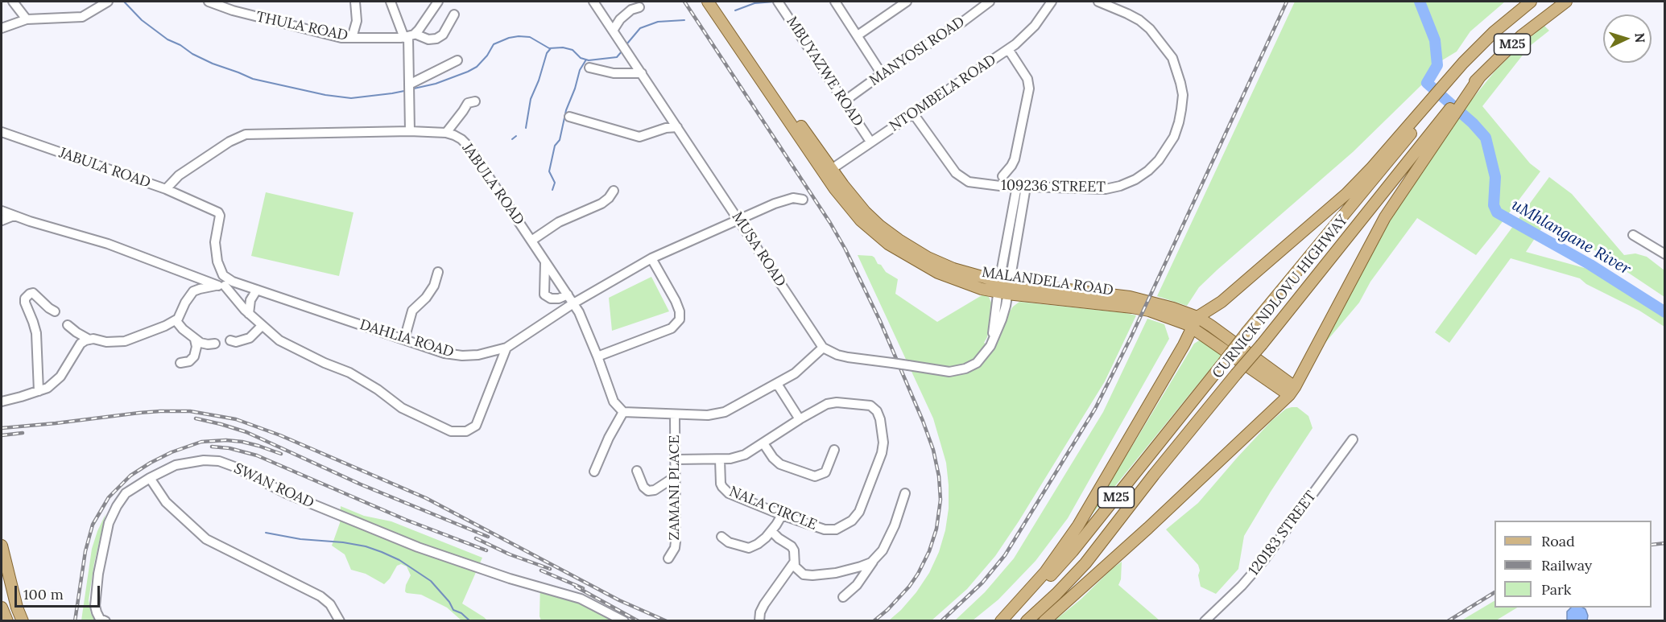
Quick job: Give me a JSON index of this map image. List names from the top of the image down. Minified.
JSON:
{"streets":{"main road":["M25","MALANDELA ROAD","CURNICK NDLOVU HIGHWAY"],"street":["THULA ROAD","MANYOSI ROAD","MBUYAZWE ROAD","NTOMBELA ROAD","JABULA ROAD","109236 STREET","MUSA ROAD","DAHLIA ROAD","SWAN ROAD","ZAMANI PLACE","NALA CIRCLE","120183 STREET"]},"crossings":[["M25","CURNICK NDLOVU HIGHWAY"],["MANYOSI ROAD","MBUYAZWE ROAD"],["MBUYAZWE ROAD","NTOMBELA ROAD"],["NTOMBELA ROAD","109236 STREET"],["NTOMBELA ROAD","MALANDELA ROAD"],["JABULA ROAD","DAHLIA ROAD"],["MUSA ROAD","DAHLIA ROAD"],["ZAMANI PLACE","NALA CIRCLE"]],"water":["uMhlangane River"],"legend":["Road","Railway","Park"],"scale_bar":"100 m","north":"right"}
